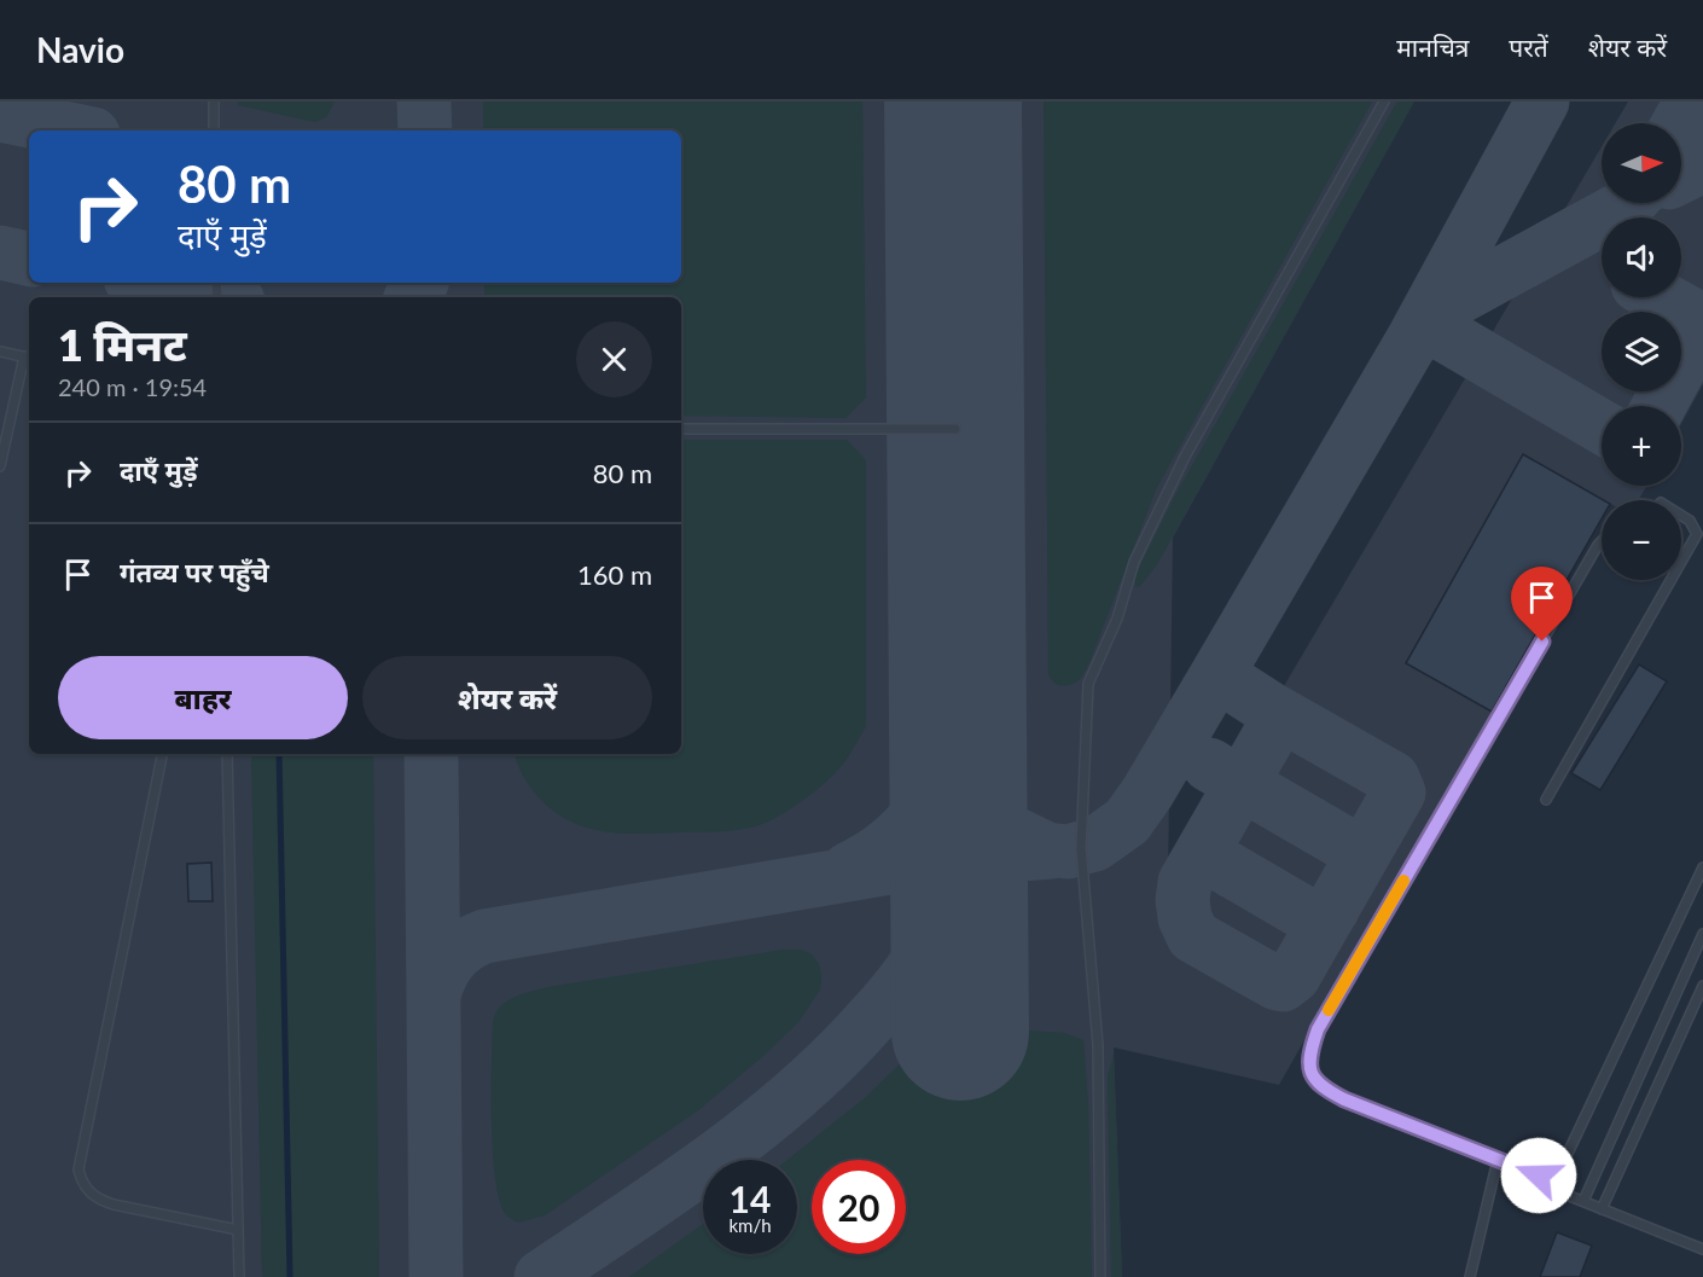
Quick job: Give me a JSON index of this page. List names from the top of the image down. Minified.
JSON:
{"north":"right","page":{"header":"Navio","nav":["मानचित्र","परतें","शेयर करें"],"map_buttons":["+","−"],"turn":["80 m","दाएँ मुड़ें"],"heading":["1 मिनट","240 m · 19:54"],"list":[{"name":"दाएँ मुड़ें","value":"80 m"},{"name":"गंतव्य पर पहुँचे","value":"160 m"}],"buttons":["बाहर","शेयर करें"],"speed":"14 km/h","limit":"20"}}
